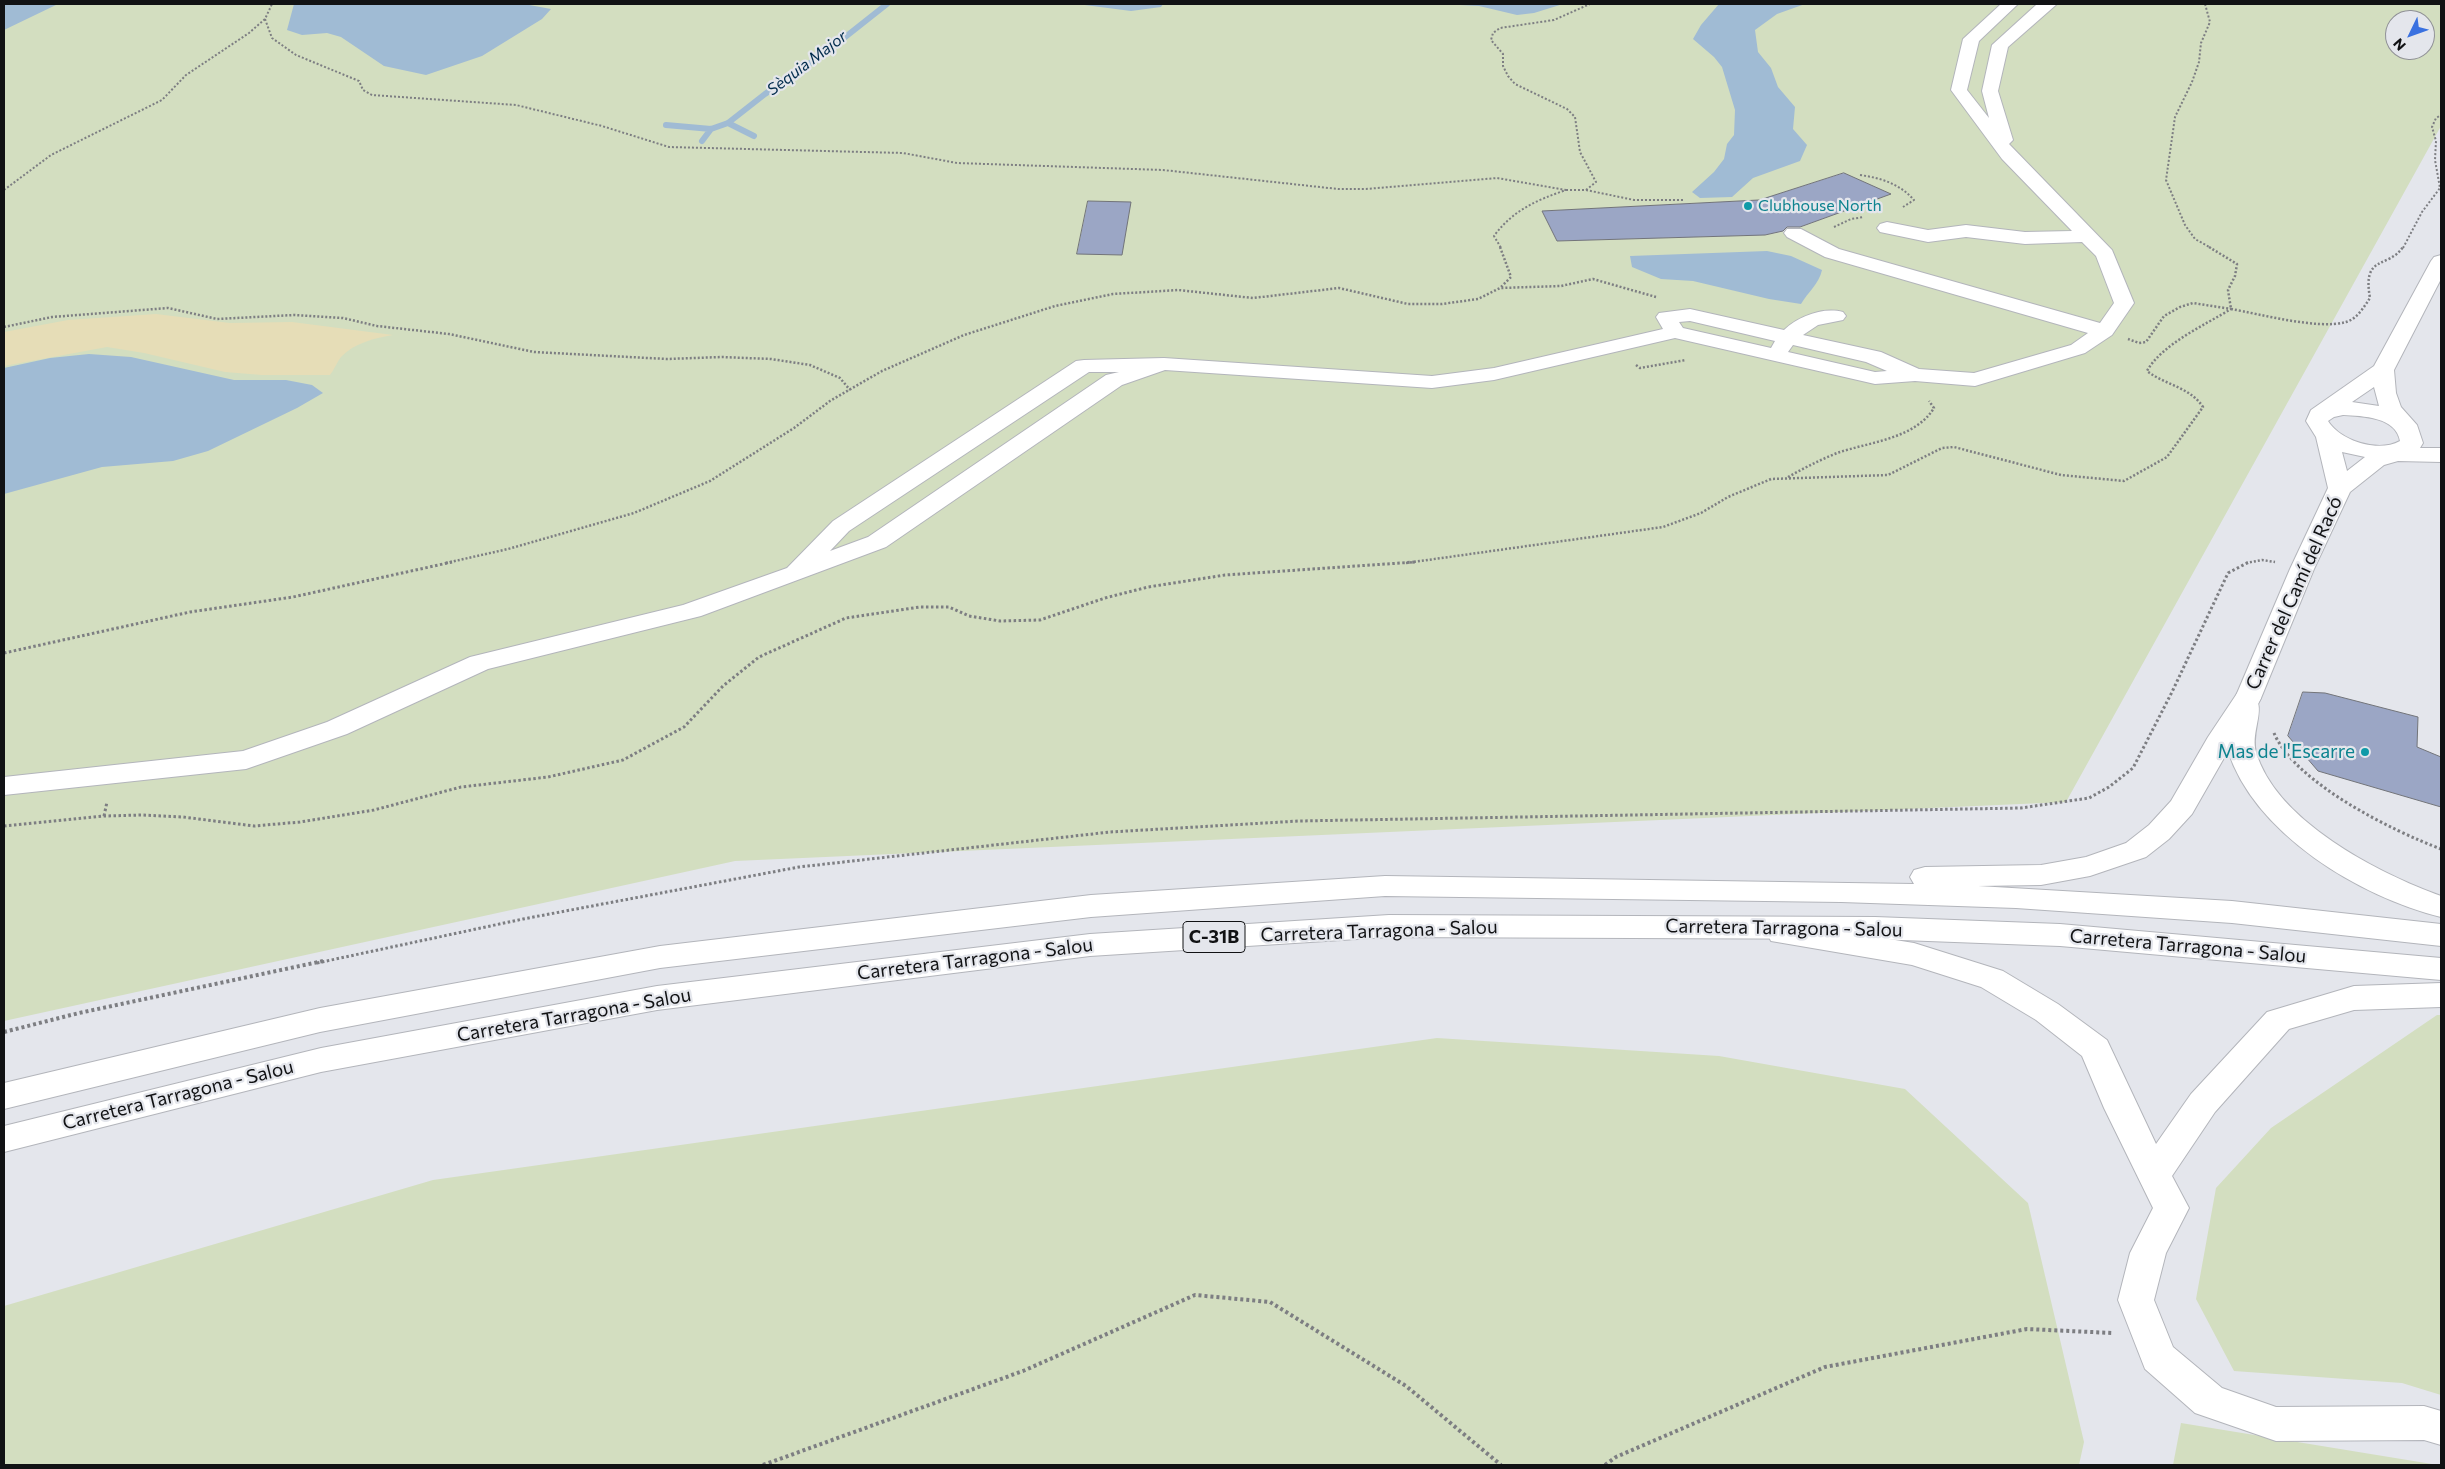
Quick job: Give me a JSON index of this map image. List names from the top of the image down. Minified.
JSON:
{"streets":{"main road":["Carrer del Camí del Racó","Carretera Tarragona - Salou","C-31B"]},"water":["Sèquia Major"],"places":["Clubhouse North","Mas de l'Escarre"],"north":"bottom left"}
